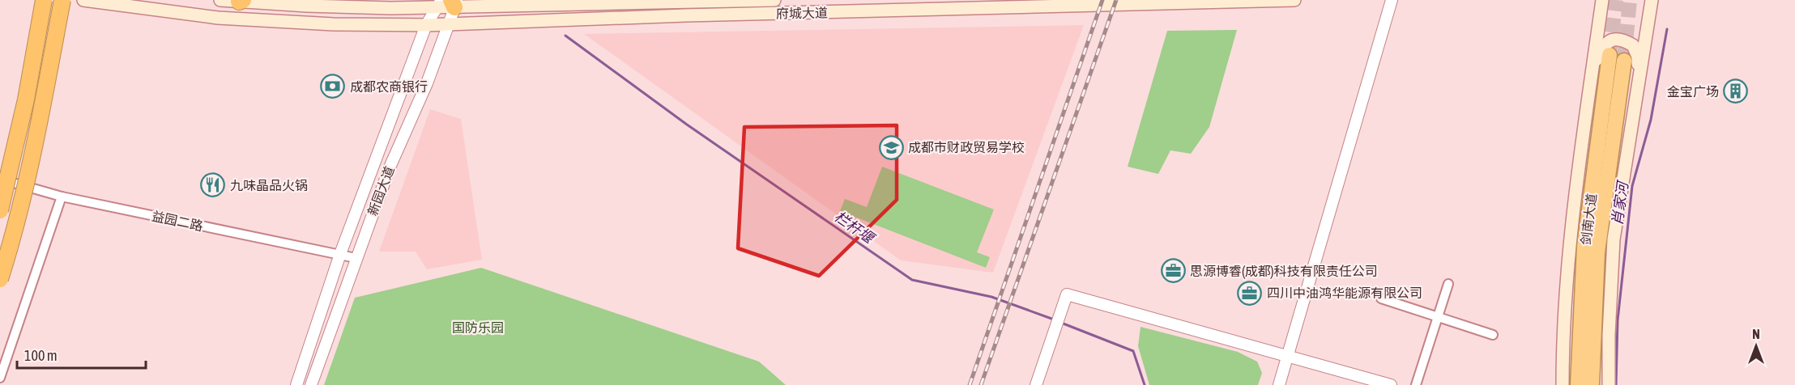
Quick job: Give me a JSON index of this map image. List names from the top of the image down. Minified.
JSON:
{"streets":{"highway":["剑南大道"],"main road":["府城大道"],"street":["新园大道","益园二路"]},"crossings":[["府城大道","新园大道"],["新园大道","益园二路"]],"water":["肖家河","栏杆堰"],"parks":["国防乐园"],"places":{"bank":["成都农商银行"],"building":["金宝广场"],"school or university":["成都市财政贸易学校"],"restaurant":["九味晶品火锅"],"office":["思源博睿(成都)科技有限责任公司","四川中油鸿华能源有限公司"]},"scale_bar":"100 m","north":"top"}
